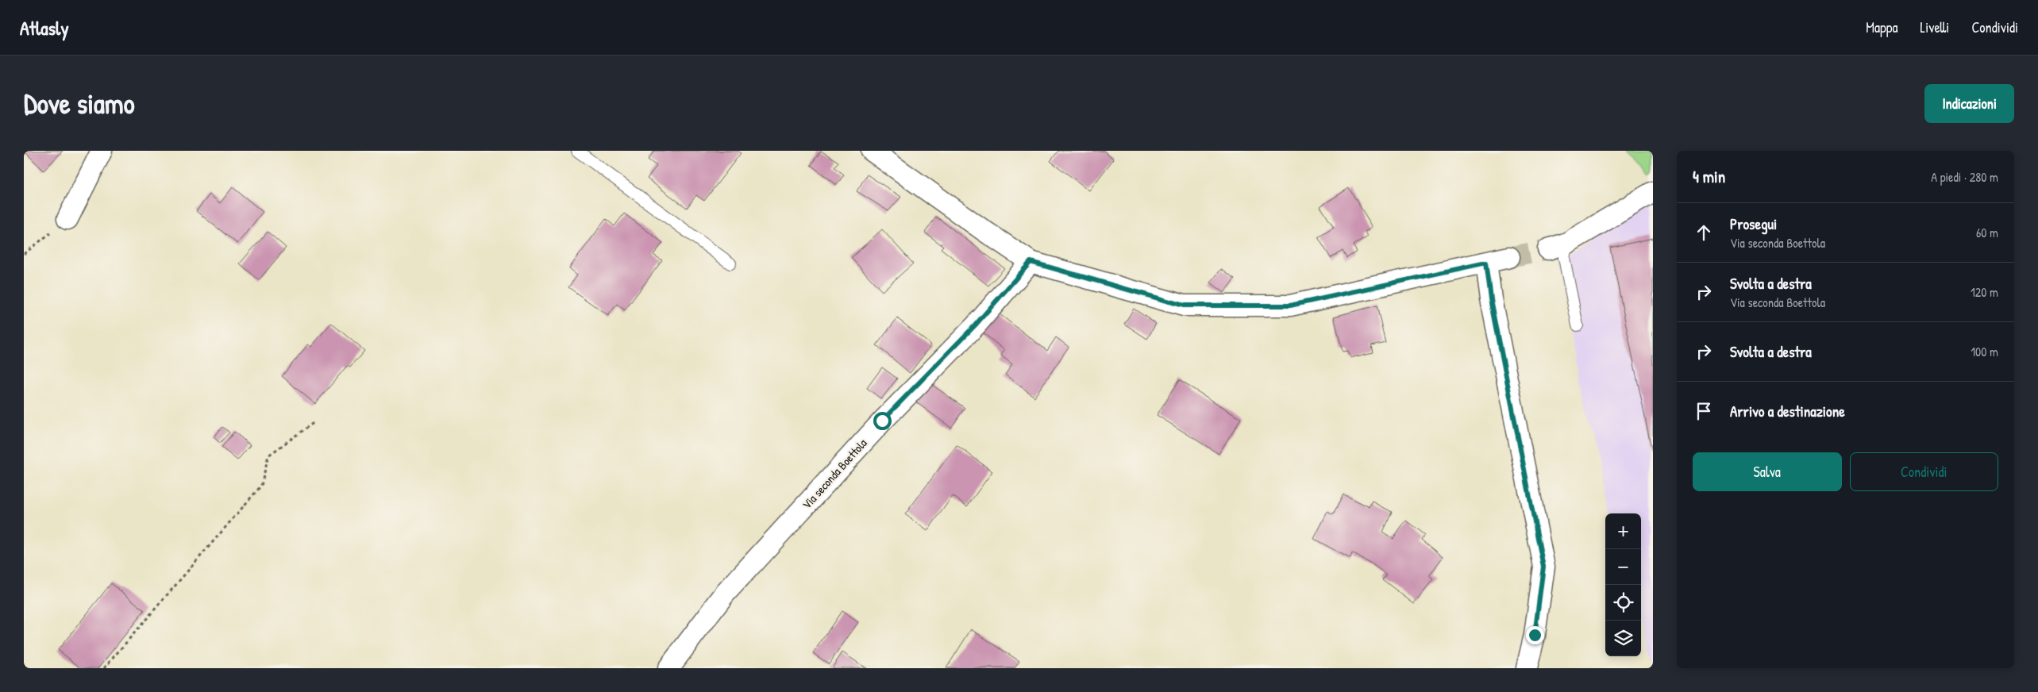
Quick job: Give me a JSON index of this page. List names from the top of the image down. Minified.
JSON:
{"streets":{"street":["Via seconda Boettola"]},"page":{"header":"Atlasly","nav":["Mappa","Livelli","Condividi"],"buttons":["Indicazioni",["Salva","Condividi"]],"title":"Dove siamo","heading":["4 min","A piedi · 280 m"],"list":[["Prosegui","Via seconda Boettola","60 m"],["Svolta a destra","Via seconda Boettola","120 m"],["Svolta a destra","100 m"],"Arrivo a destinazione"],"map_buttons":["+","−"]}}
